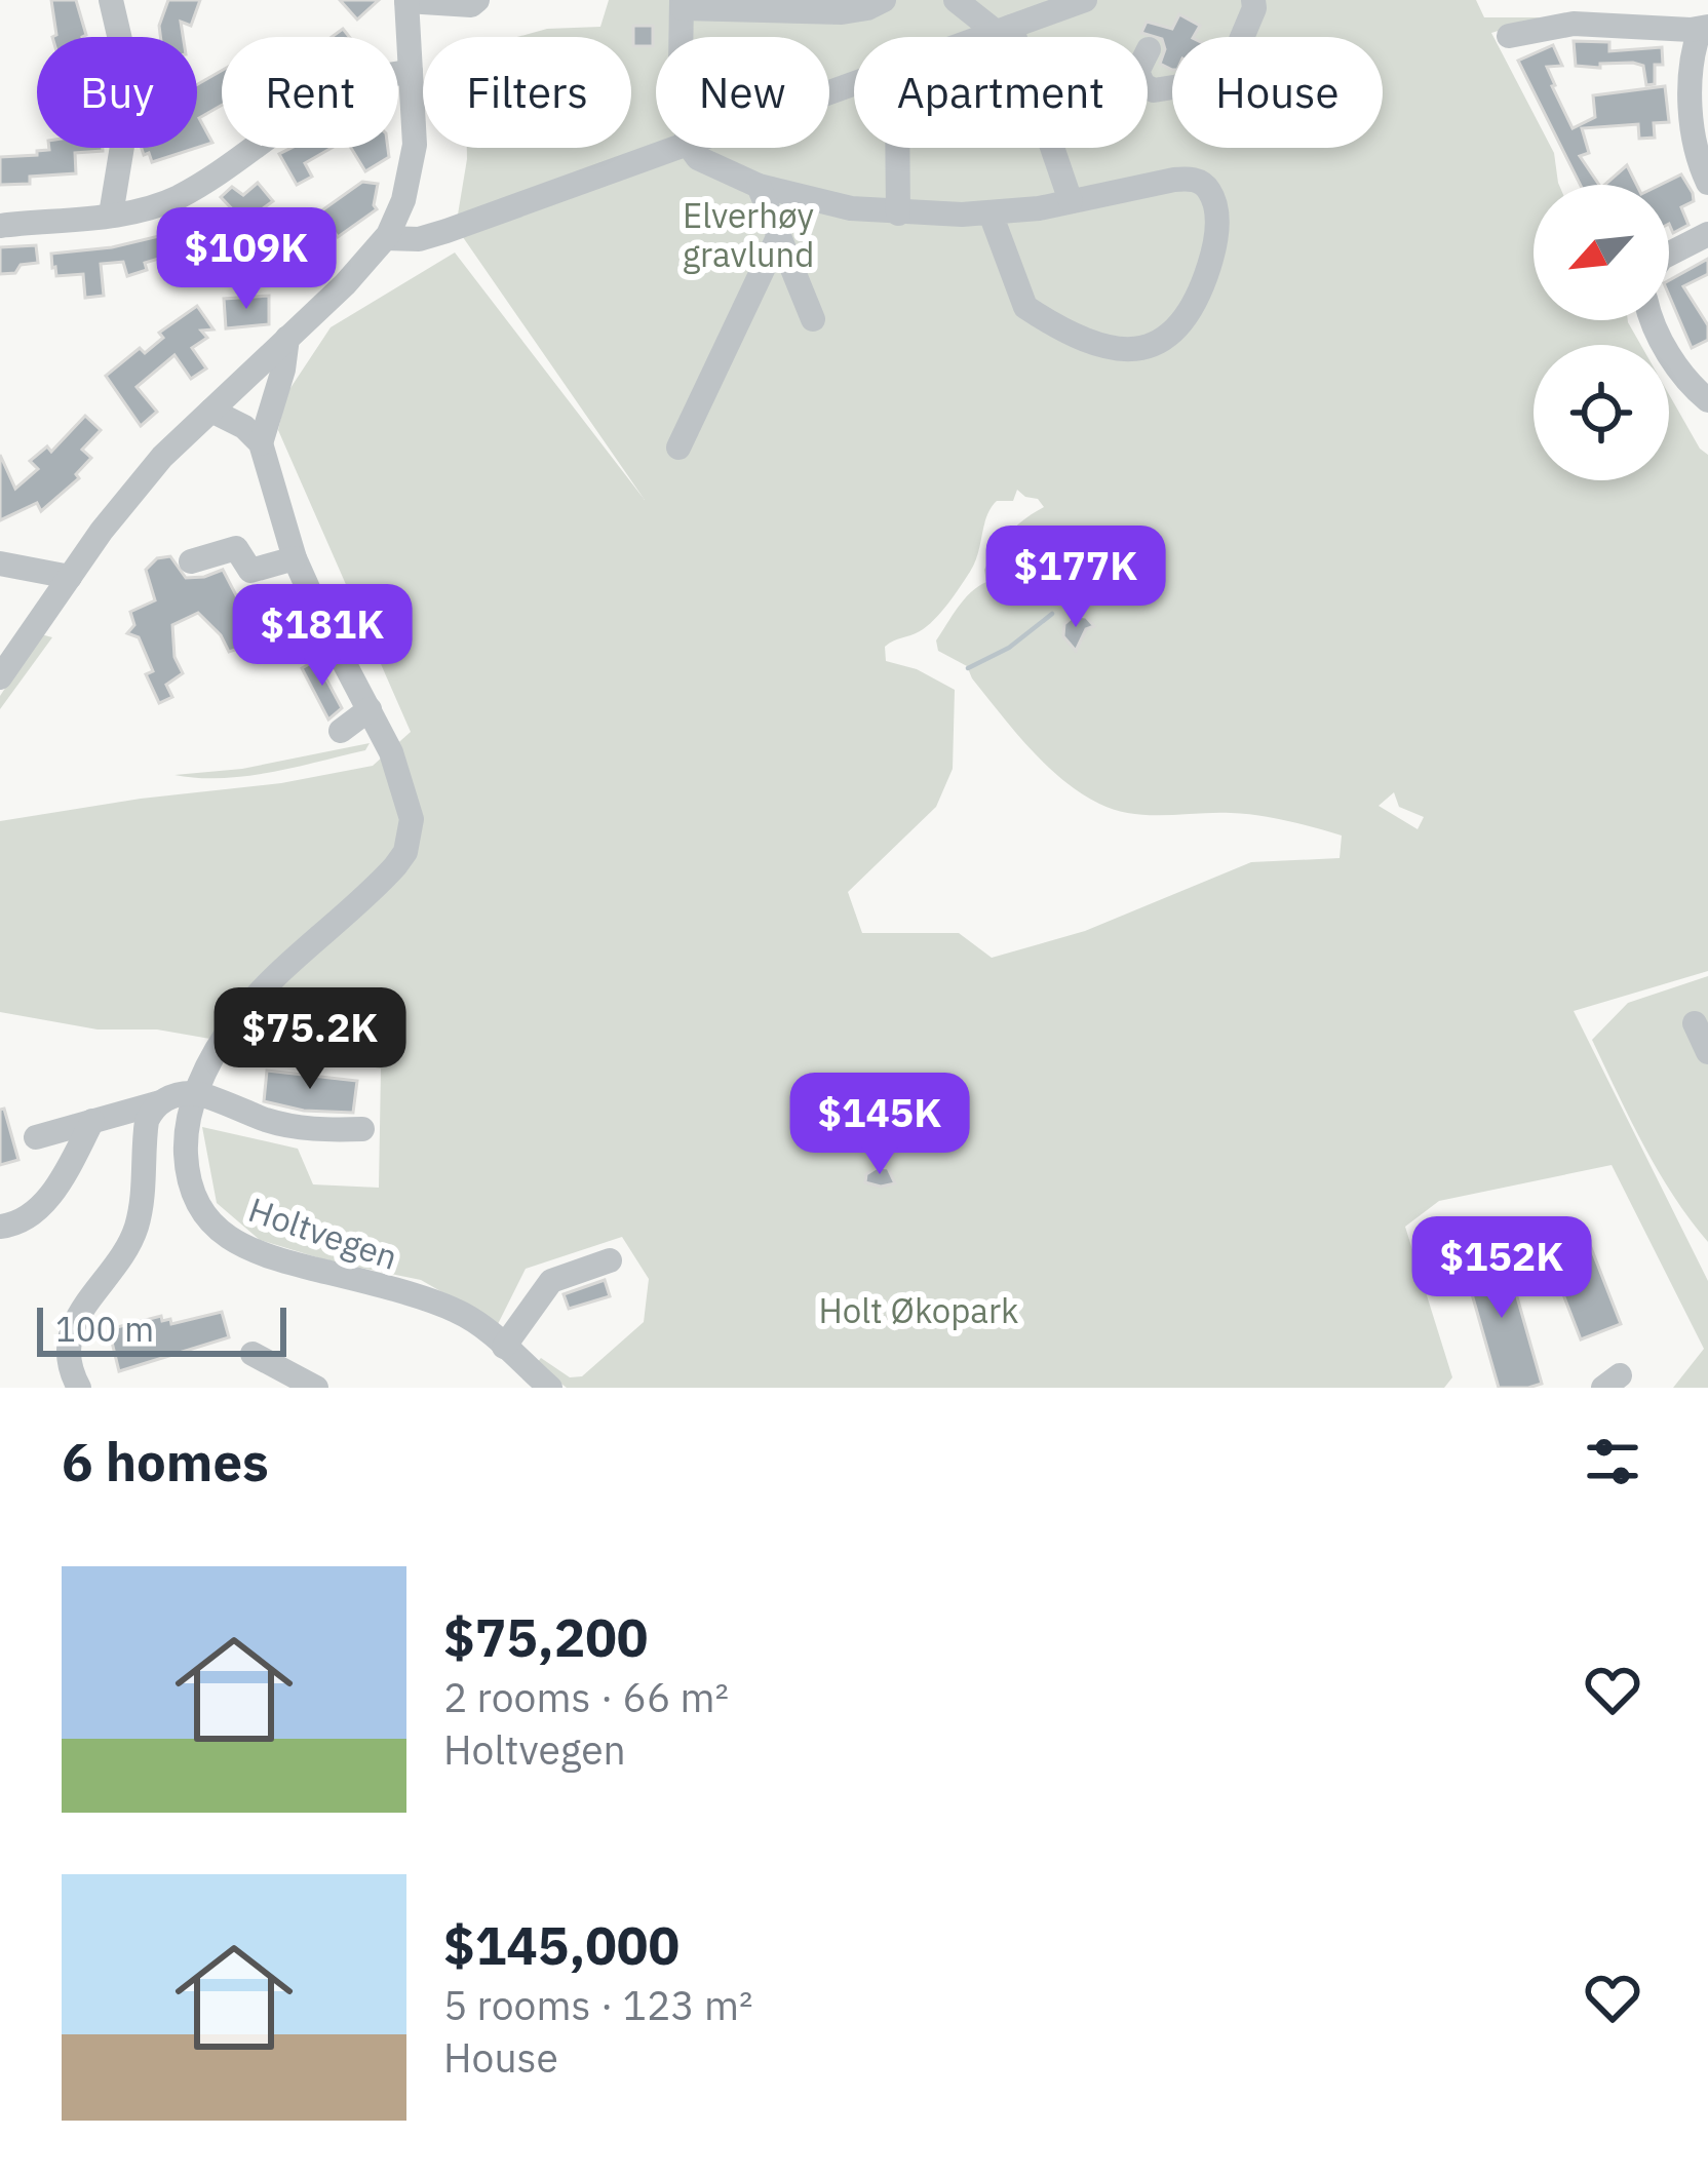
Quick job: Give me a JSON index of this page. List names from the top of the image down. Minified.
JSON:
{"streets":{"street":["Holtvegen"]},"parks":["Elverhøy gravlund","Holt Økopark"],"scale_bar":"100 m","north":"bottom left","page":{"chip":["Buy","Rent","Filters","New","Apartment","House"],"price":["$109K","$177K","$181K","$75.2K","$145K","$152K"],"scale":"100 m","heading":"6 homes","list":[{"name":"$75,200","note":"2 rooms · 66 m² · Holtvegen"},{"name":"$145,000","note":"5 rooms · 123 m² · House"}]}}
